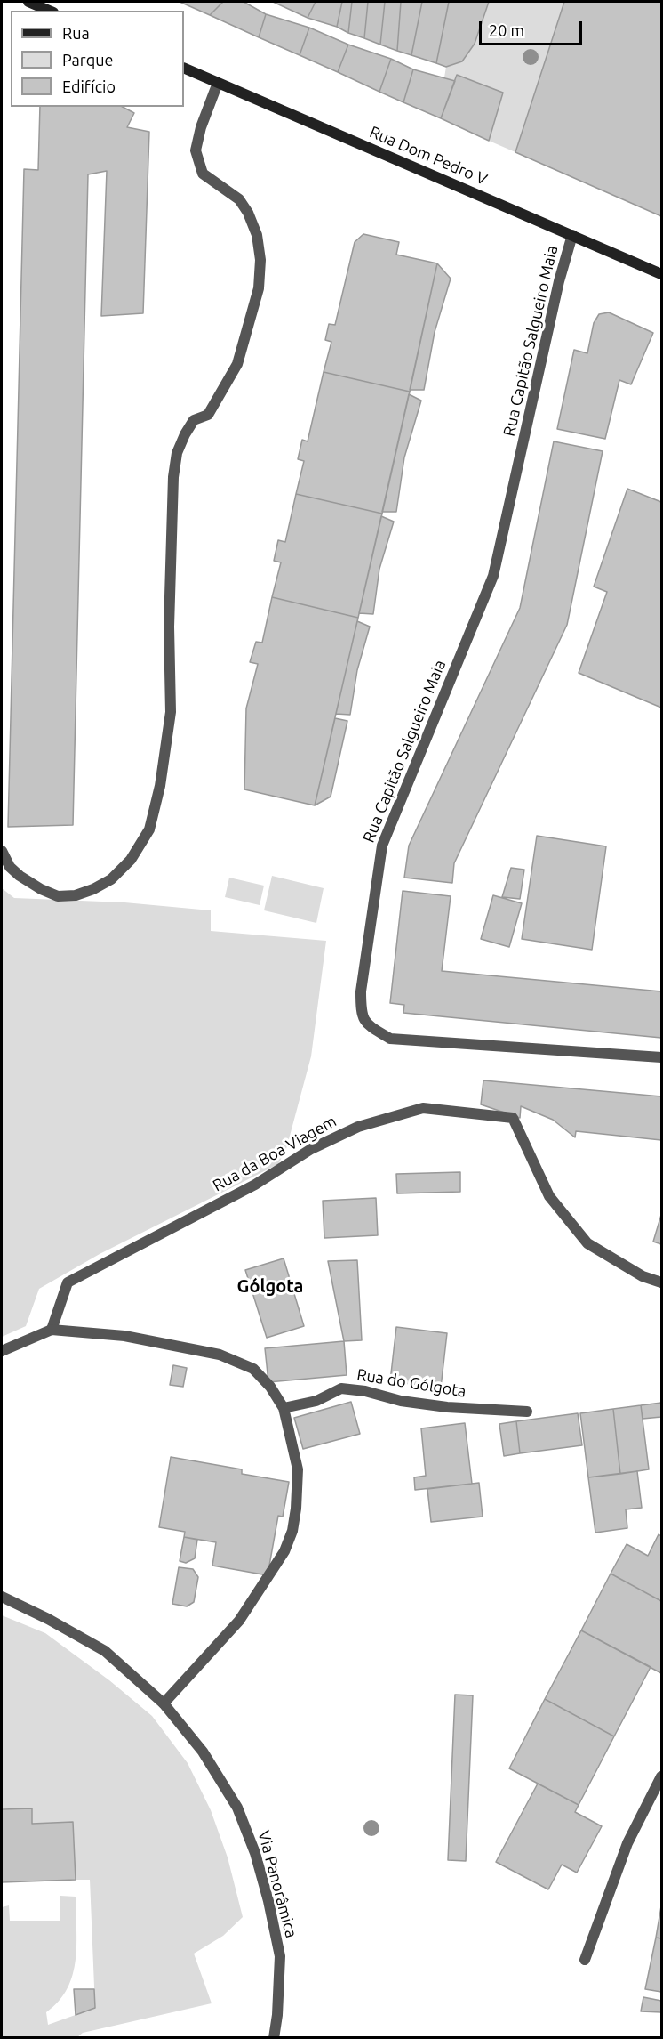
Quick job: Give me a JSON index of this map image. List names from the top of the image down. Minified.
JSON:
{"streets":{"main road":["Rua Dom Pedro V"],"street":["Rua Capitão Salgueiro Maia","Rua da Boa Viagem","Rua do Gólgota","Via Panorâmica"]},"crossings":[["Rua Dom Pedro V","Rua Capitão Salgueiro Maia"]],"districts":["Gólgota"],"legend":["Rua","Parque","Edifício"],"scale_bar":"20 m"}
